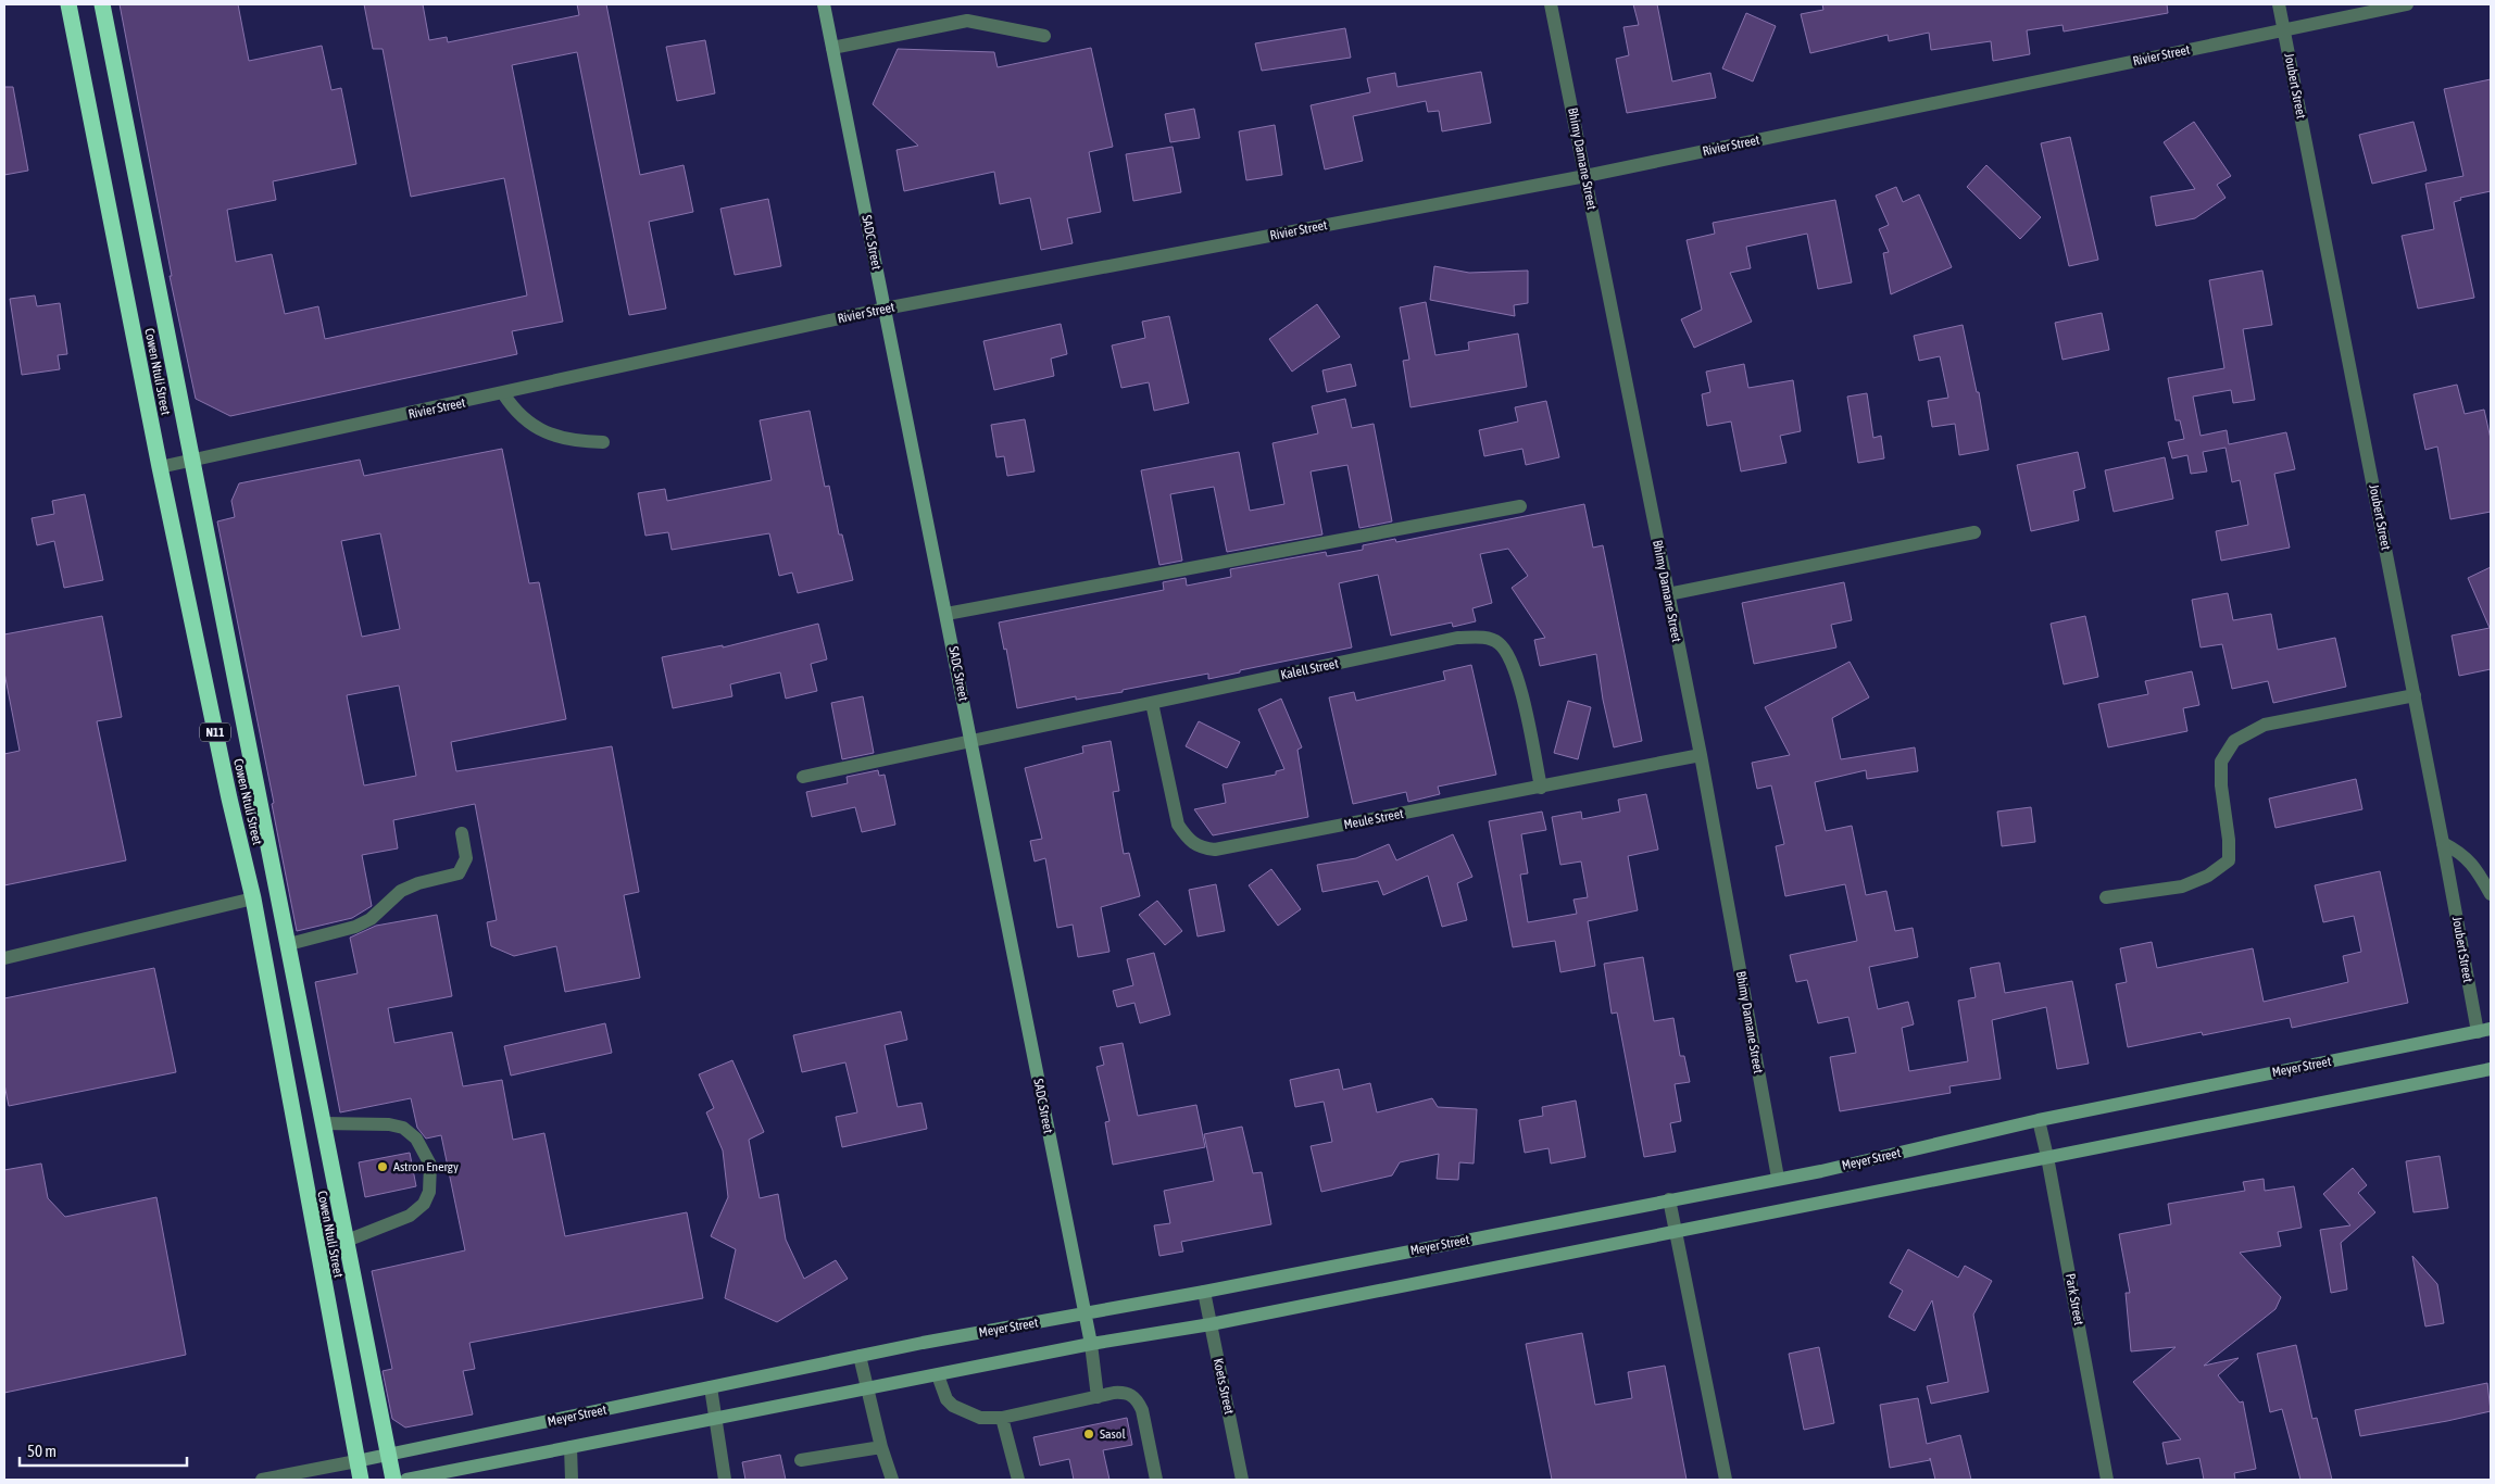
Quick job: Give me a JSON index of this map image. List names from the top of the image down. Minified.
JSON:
{"streets":{"highway":["Cowen Ntuli Street","N11"],"main road":["SADC Street","Meyer Street"],"street":["Rivier Street","Joubert Street","Bhimy Damane Street","Kalell Street","Meule Street","Park Street","Koets Street"]},"crossings":[["Rivier Street","Joubert Street"],["Rivier Street","Bhimy Damane Street"],["Rivier Street","SADC Street"],["Rivier Street","Cowen Ntuli Street"],["Joubert Street","Meyer Street"],["Bhimy Damane Street","Meule Street"],["Bhimy Damane Street","Meyer Street"],["SADC Street","Kalell Street"],["SADC Street","Meyer Street"],["Cowen Ntuli Street","Meyer Street"],["Kalell Street","Meule Street"],["Meyer Street","Park Street"],["Meyer Street","Koets Street"]],"places":["Astron Energy","Sasol"],"scale_bar":"50 m"}
